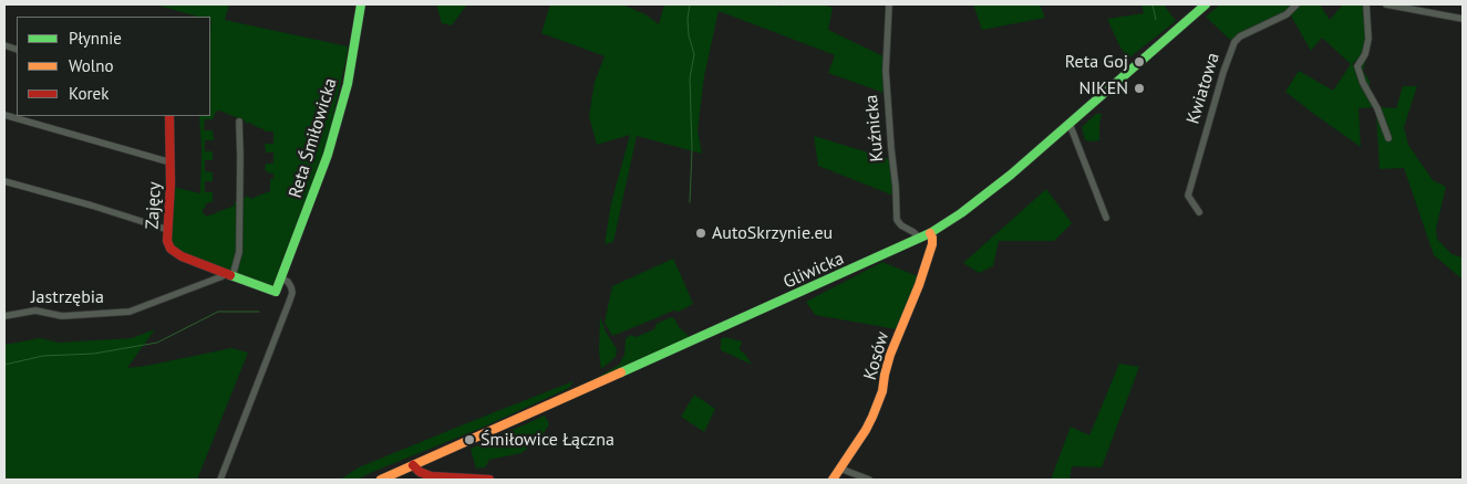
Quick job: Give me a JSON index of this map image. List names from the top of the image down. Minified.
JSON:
{"streets":{"main road":["Reta Śmiłowicka","Zajęcy","Gliwicka","Kosów"],"street":["Kwiatowa","Kuźnicka","Jastrzębia"]},"crossings":[["Kuźnicka","Gliwicka"],["Reta Śmiłowicka","Zajęcy"],["Zajęcy","Jastrzębia"],["Gliwicka","Kosów"]],"places":["Reta Goj","NIKEN","AutoSkrzynie.eu","Śmiłowice Łączna"],"legend":["Płynnie","Wolno","Korek"]}
